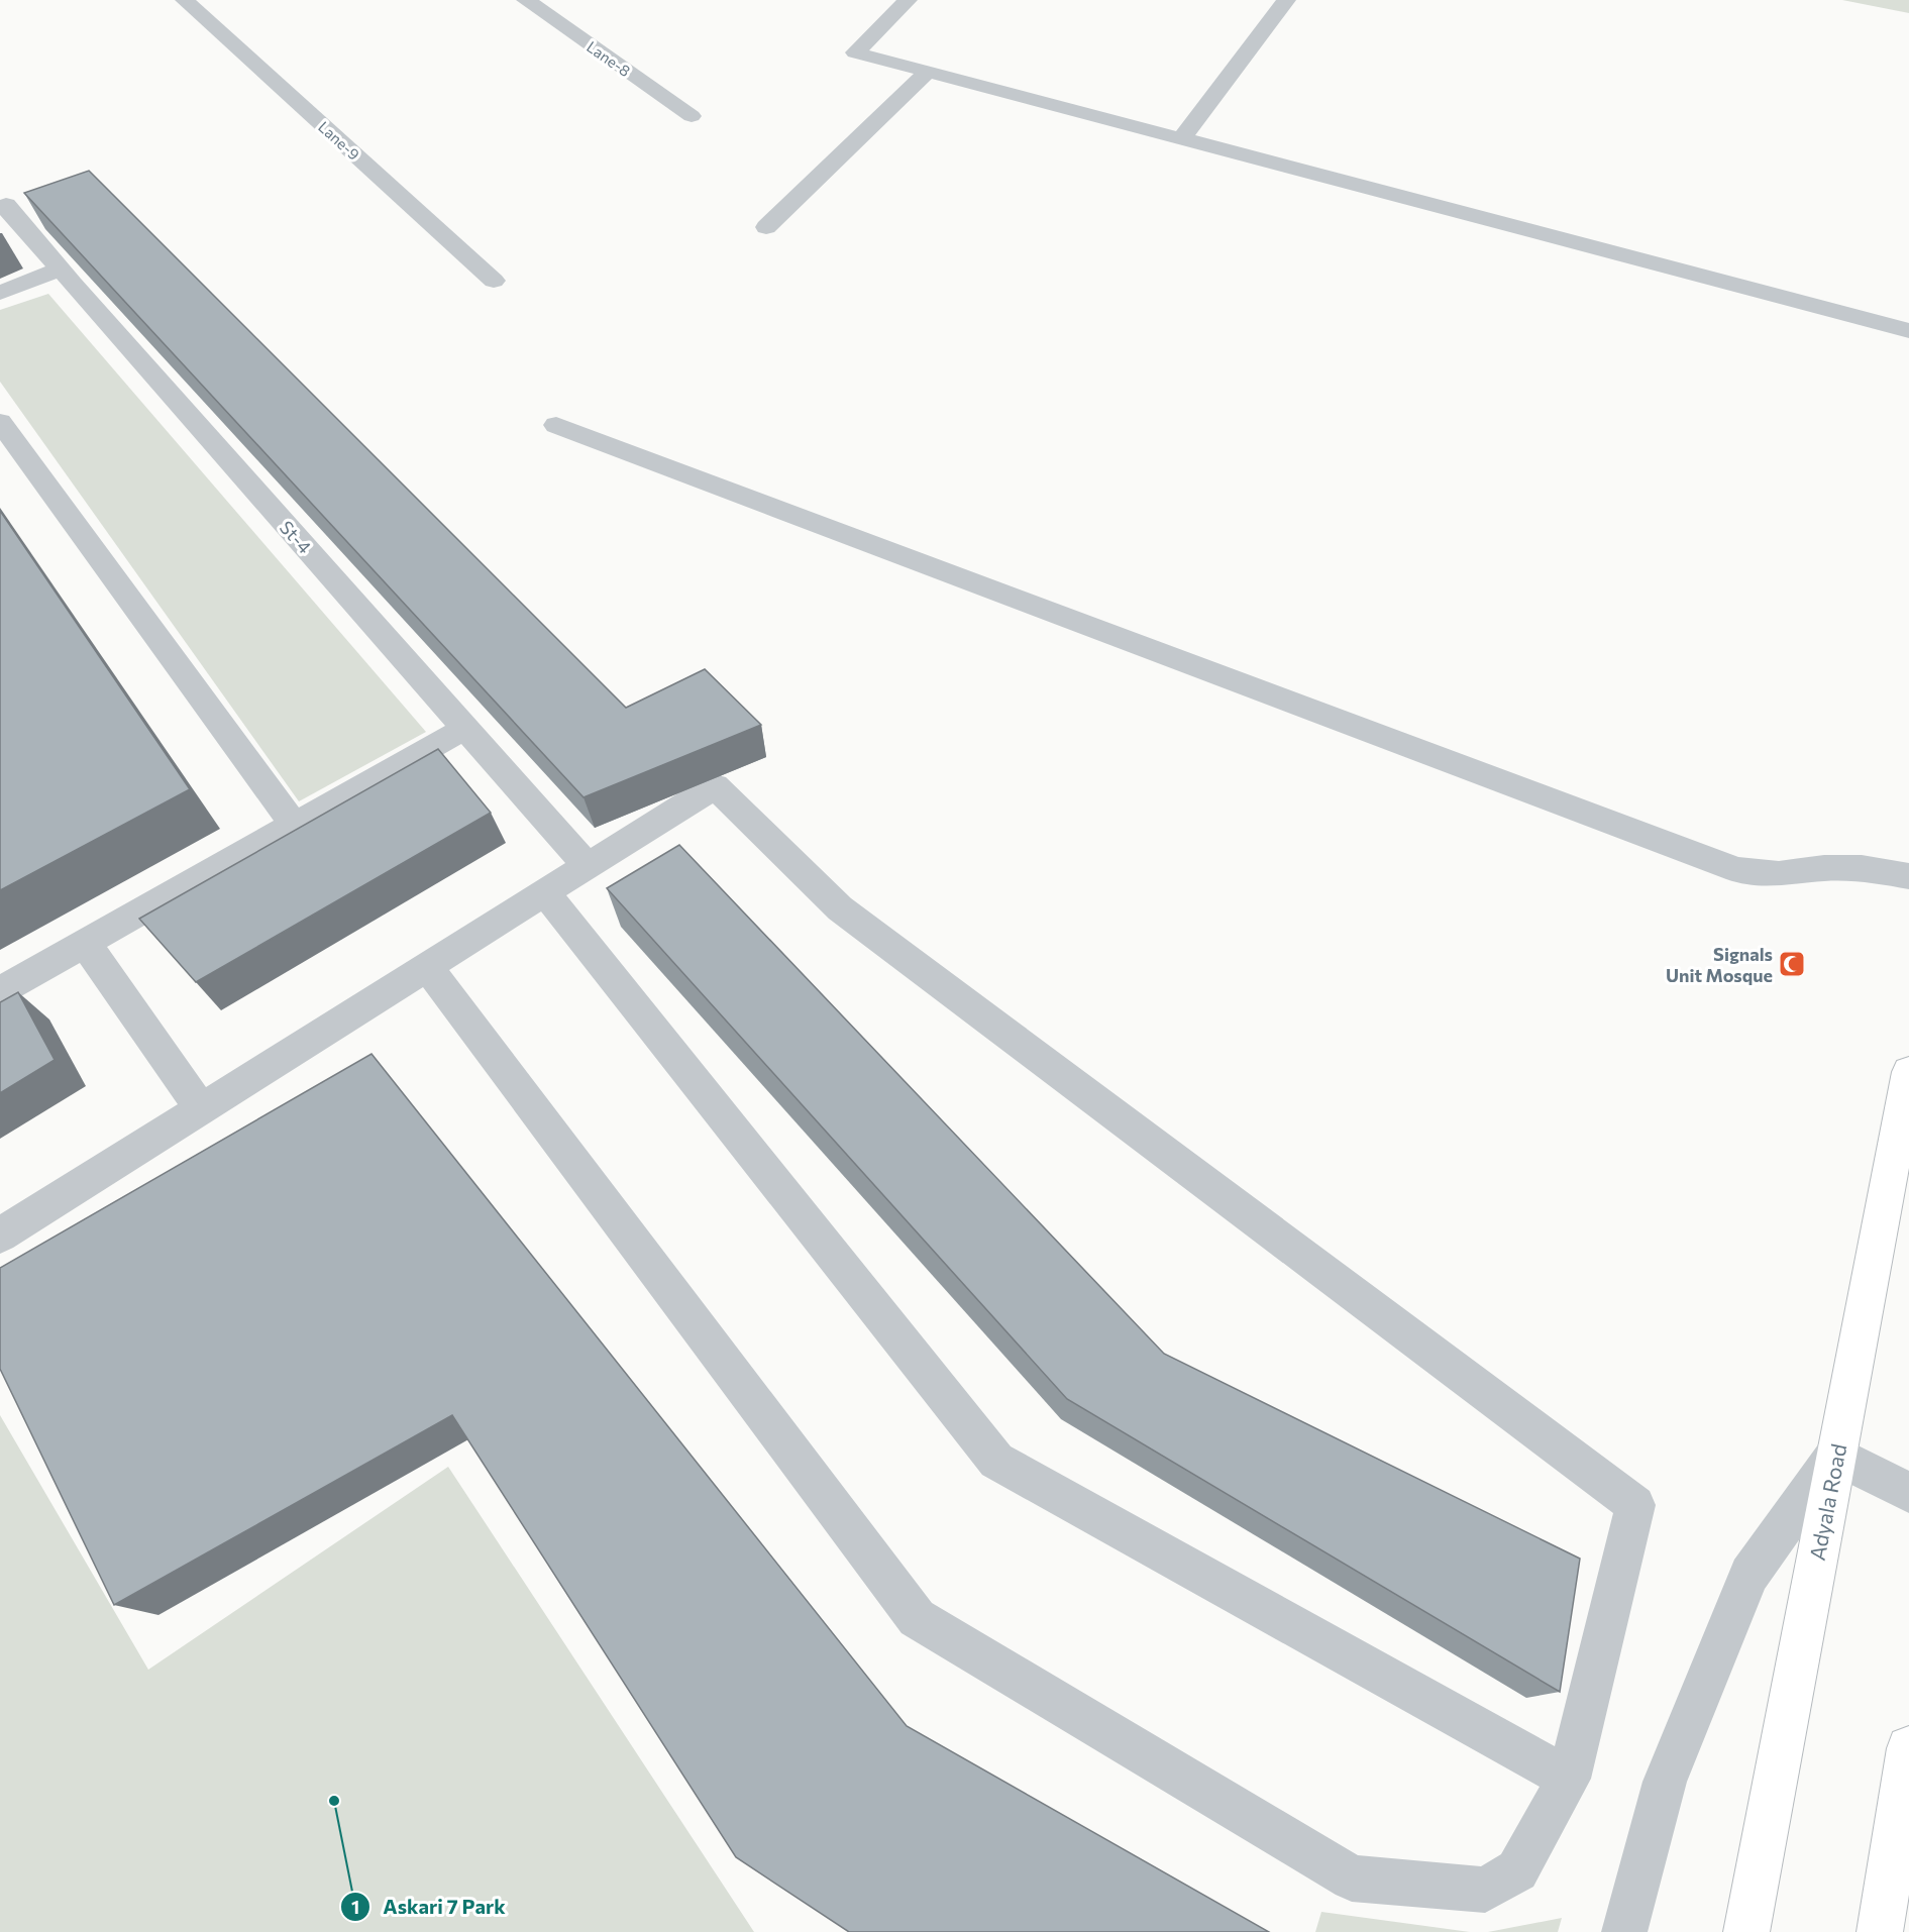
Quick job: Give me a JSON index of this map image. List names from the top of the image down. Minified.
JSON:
{"streets":{"main road":["Adyala Road"],"street":["Lane-8","Lane-9","St-4"]},"places":{"mosque":["Signals Unit Mosque"],"other":["Askari 7 Park"]}}
